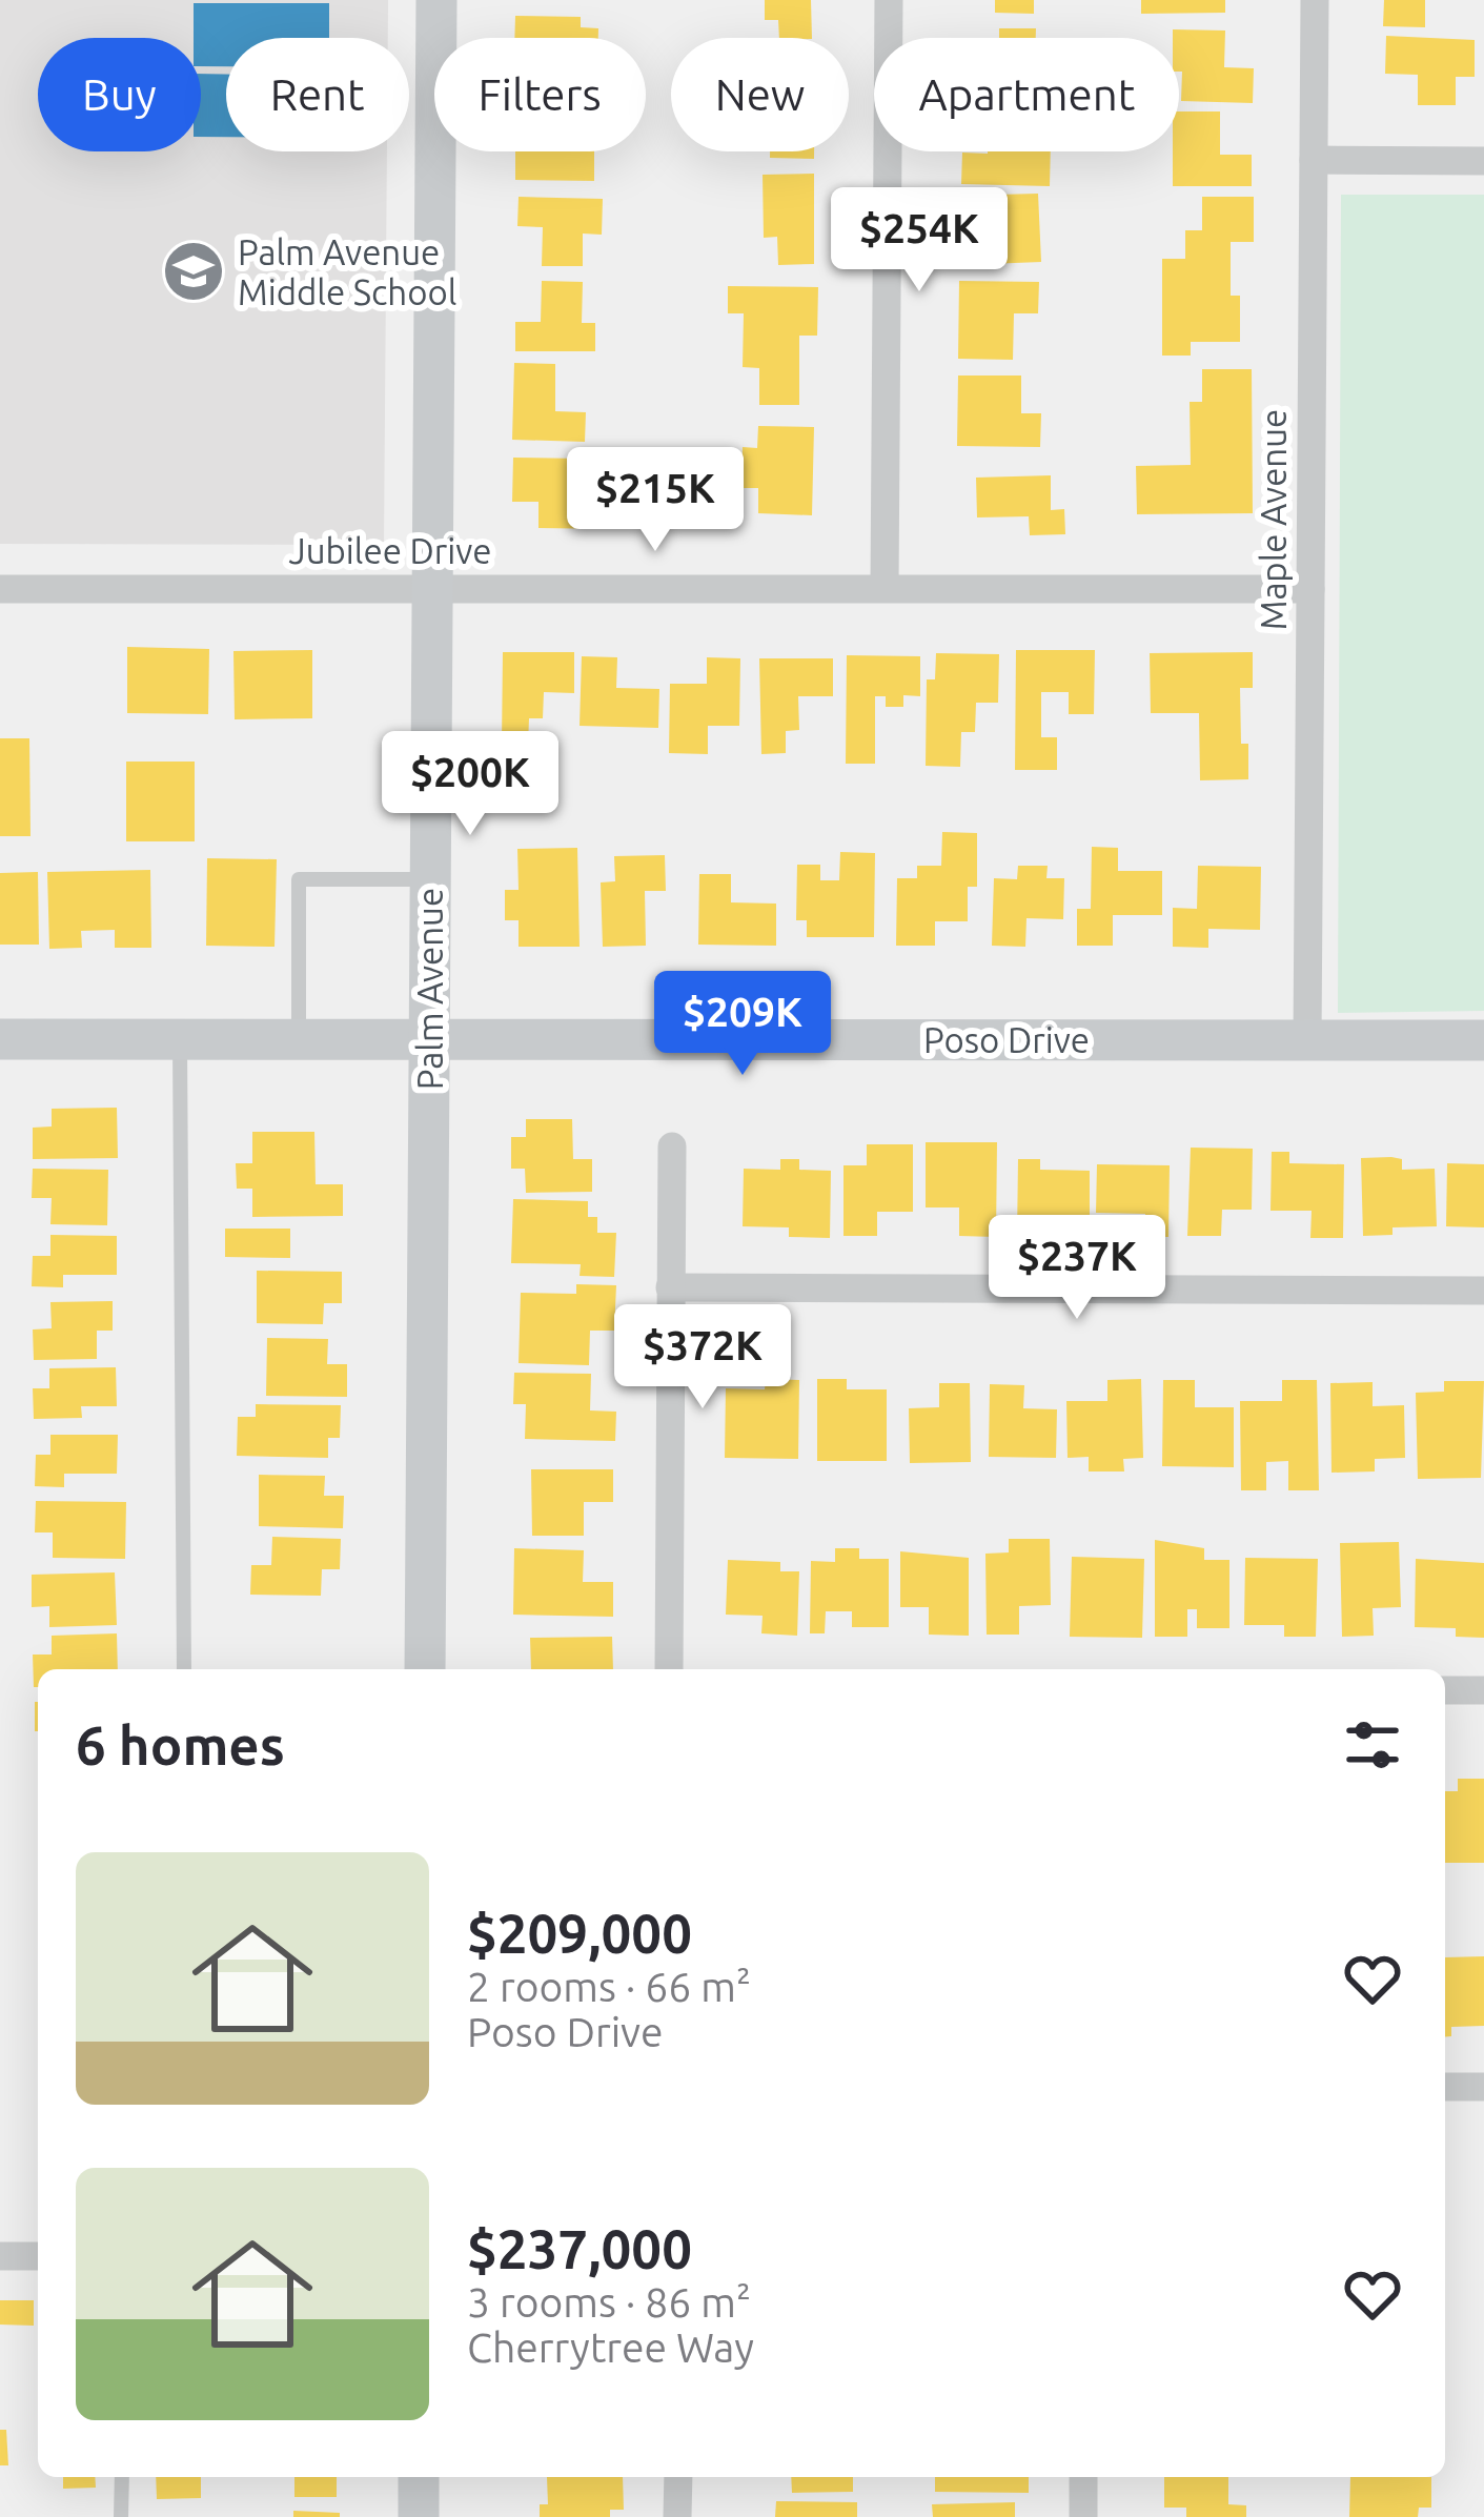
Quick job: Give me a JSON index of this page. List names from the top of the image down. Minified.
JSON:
{"streets":{"main road":["Palm Avenue","Poso Drive"],"street":["Maple Avenue","Jubilee Drive"]},"crossings":[["Maple Avenue","Jubilee Drive"],["Maple Avenue","Poso Drive"],["Jubilee Drive","Palm Avenue"],["Palm Avenue","Poso Drive"]],"places":{"school or university":["Palm Avenue Middle School"]},"page":{"chip":["Buy","Rent","Filters","New","Apartment"],"price":["$254K","$215K","$200K","$209K","$237K","$372K"],"heading":"6 homes","list":[{"name":"$209,000","note":"2 rooms · 66 m² · Poso Drive"},{"name":"$237,000","note":"3 rooms · 86 m² · Cherrytree Way"}]}}
